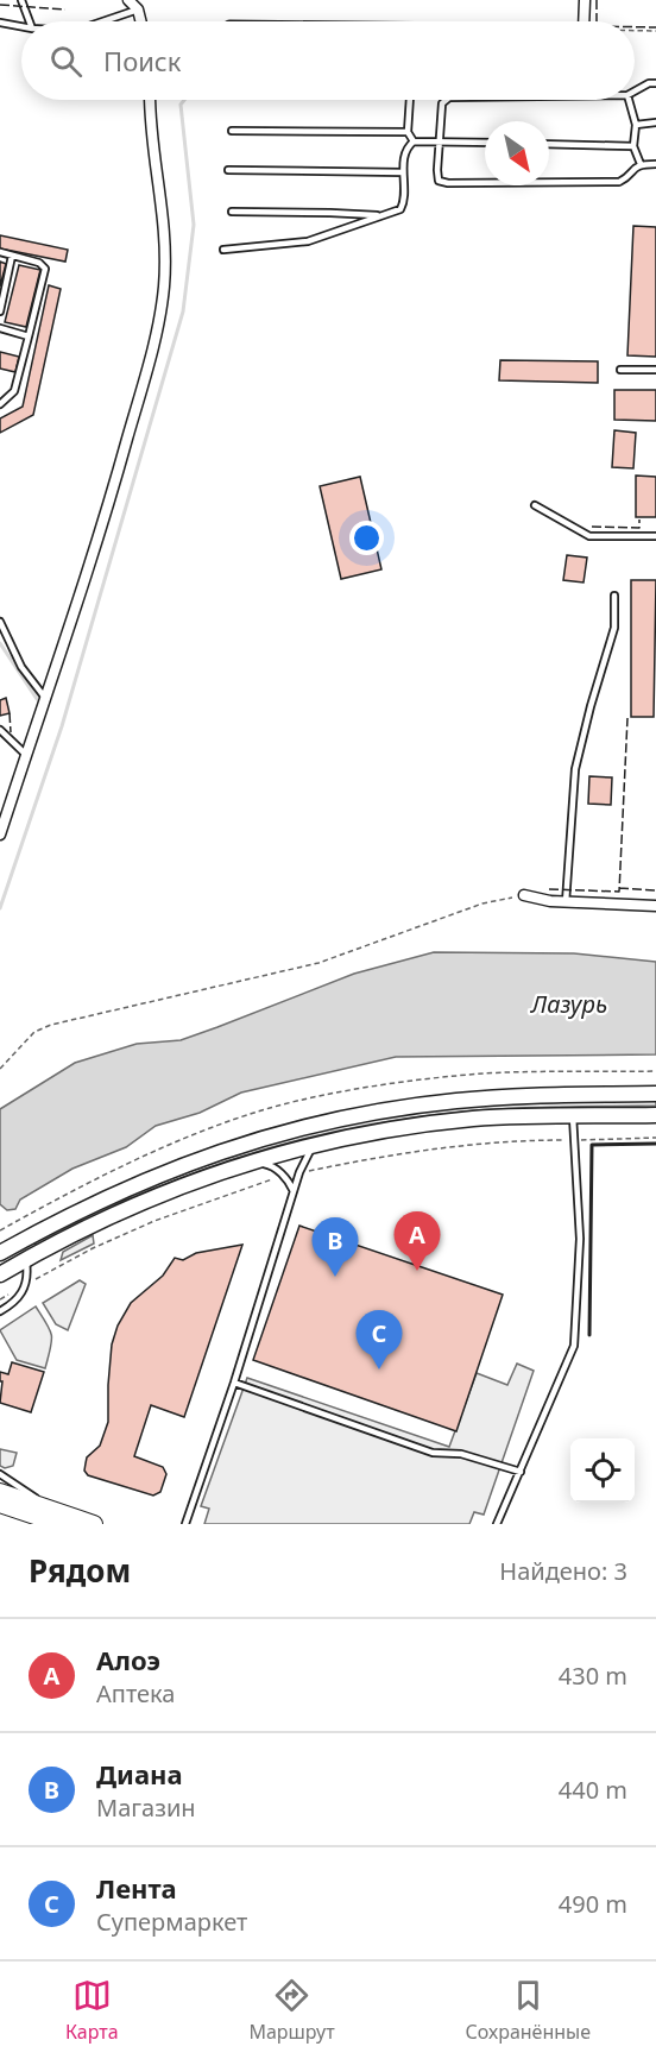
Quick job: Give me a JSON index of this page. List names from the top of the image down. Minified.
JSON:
{"water":["Лазурь"],"north":"bottom right","page":{"search":"Поиск","pins":["A","B","C"],"heading":["Рядом","Найдено: 3"],"list":[{"mark":"A","name":"Алоэ","note":"Аптека","value":"430 m"},{"mark":"B","name":"Диана","note":"Магазин","value":"440 m"},{"mark":"C","name":"Лента","note":"Супермаркет","value":"490 m"}],"nav":["Карта","Маршрут","Сохранённые"]}}
